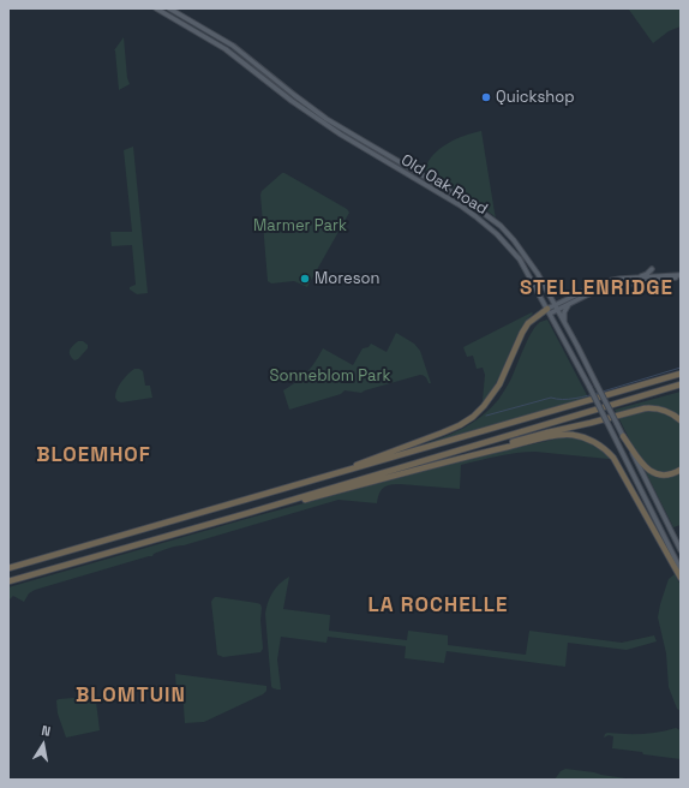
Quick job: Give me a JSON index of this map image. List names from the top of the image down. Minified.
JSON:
{"streets":{"main road":["Old Oak Road"]},"districts":["STELLENRIDGE","BLOEMHOF","LA ROCHELLE","BLOMTUIN"],"parks":["Marmer Park","Sonneblom Park"],"places":["Quickshop","Moreson"],"north":"top"}
